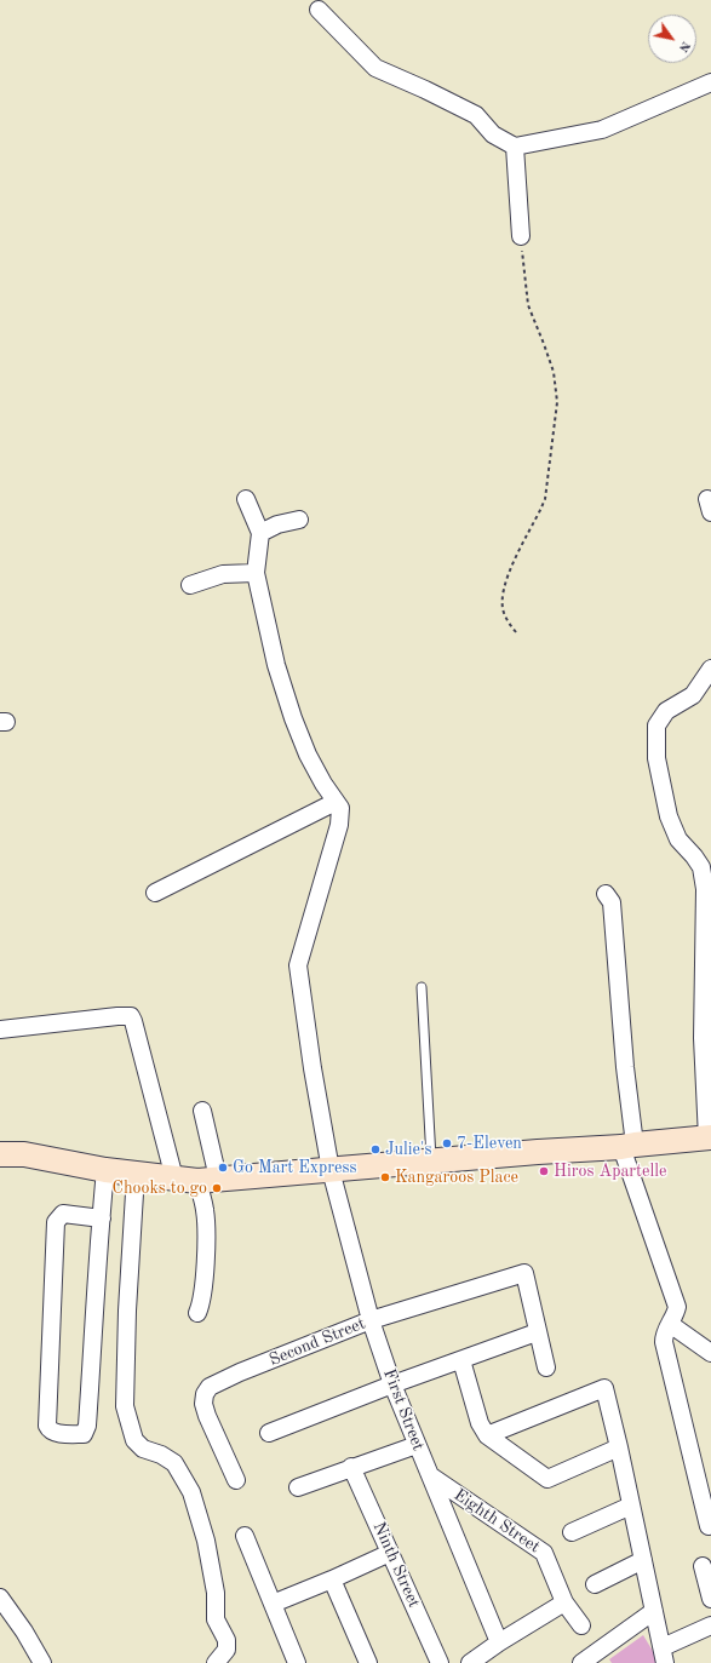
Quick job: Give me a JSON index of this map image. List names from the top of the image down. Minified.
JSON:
{"streets":{"street":["Second Street","First Street","Eighth Street","Ninth Street"]},"crossings":[["Second Street","First Street"],["First Street","Eighth Street"]],"places":["7-Eleven","Julie's","Go Mart Express","Hiros Apartelle","Kangaroos Place","Chooks to go"],"north":"bottom right"}
